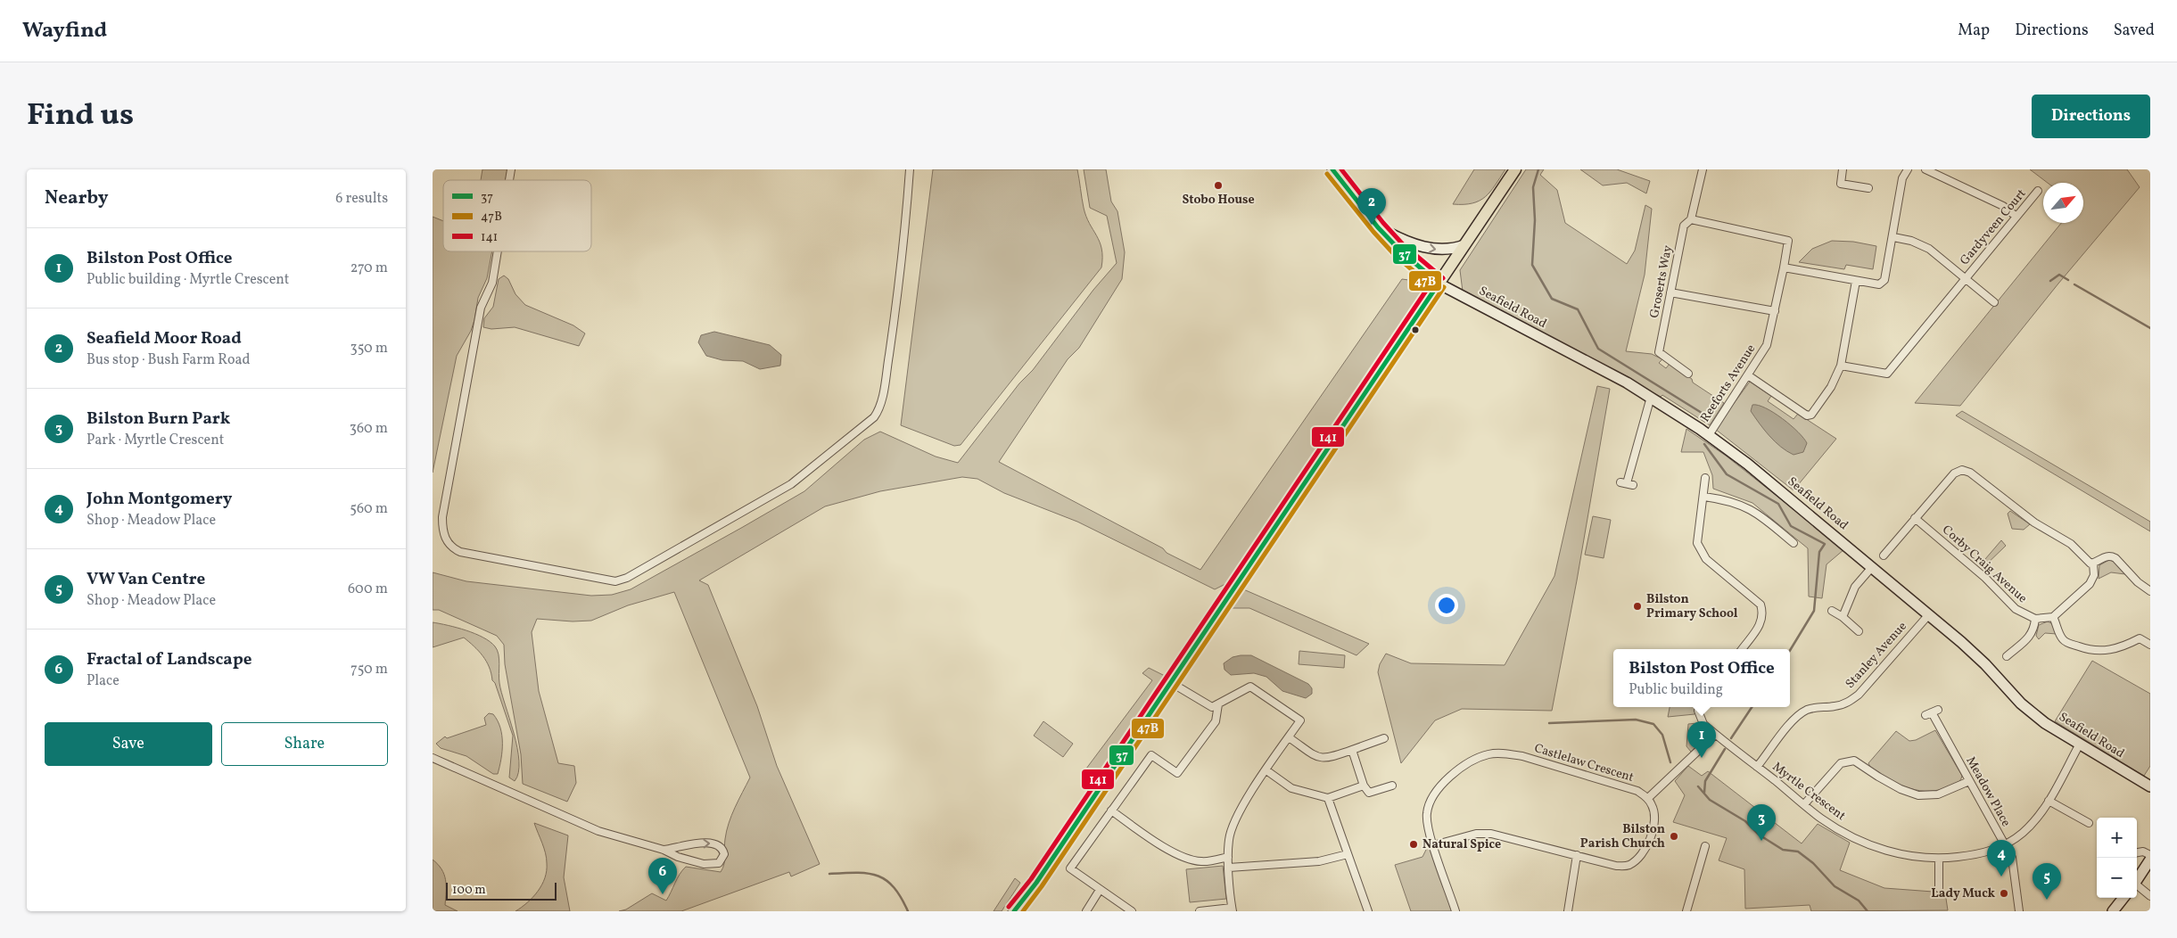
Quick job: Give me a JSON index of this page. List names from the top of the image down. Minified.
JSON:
{"streets":{"street":["Gardyveen Court","Groserts Way","Seafield Road","Reeforts Avenue","Corby Craig Avenue","Stanley Avenue","Castlelaw Crescent","Myrtle Crescent","Meadow Place"]},"crossings":[["Groserts Way","Reeforts Avenue"],["Seafield Road","Reeforts Avenue"],["Seafield Road","Stanley Avenue"],["Seafield Road","Myrtle Crescent"],["Stanley Avenue","Myrtle Crescent"],["Myrtle Crescent","Meadow Place"]],"places":["Stobo House","Bilston Primary School","Bilston Parish Church","Natural Spice","Lady Muck"],"lines":["transit line 37","transit line 141","transit line 47B"],"legend":["37","47B","141"],"scale_bar":"100 m","north":"top right","page":{"header":"Wayfind","nav":["Map","Directions","Saved"],"title":"Find us","buttons":["Directions",["Save","Share"]],"heading":["Nearby","6 results"],"pins":["2","1","3","4","6","5"],"list":[{"mark":"1","name":"Bilston Post Office","note":"Public building · Myrtle Crescent","value":"270 m"},{"mark":"2","name":"Seafield Moor Road","note":"Bus stop · Bush Farm Road","value":"350 m"},{"mark":"3","name":"Bilston Burn Park","note":"Park · Myrtle Crescent","value":"360 m"},{"mark":"4","name":"John Montgomery","note":"Shop · Meadow Place","value":"560 m"},{"mark":"5","name":"VW Van Centre","note":"Shop · Meadow Place","value":"600 m"},{"mark":"6","name":"Fractal of Landscape","note":"Place","value":"750 m"}],"popup":["Bilston Post Office","Public building"],"map_buttons":["+","−"],"scale":"100 m"}}
